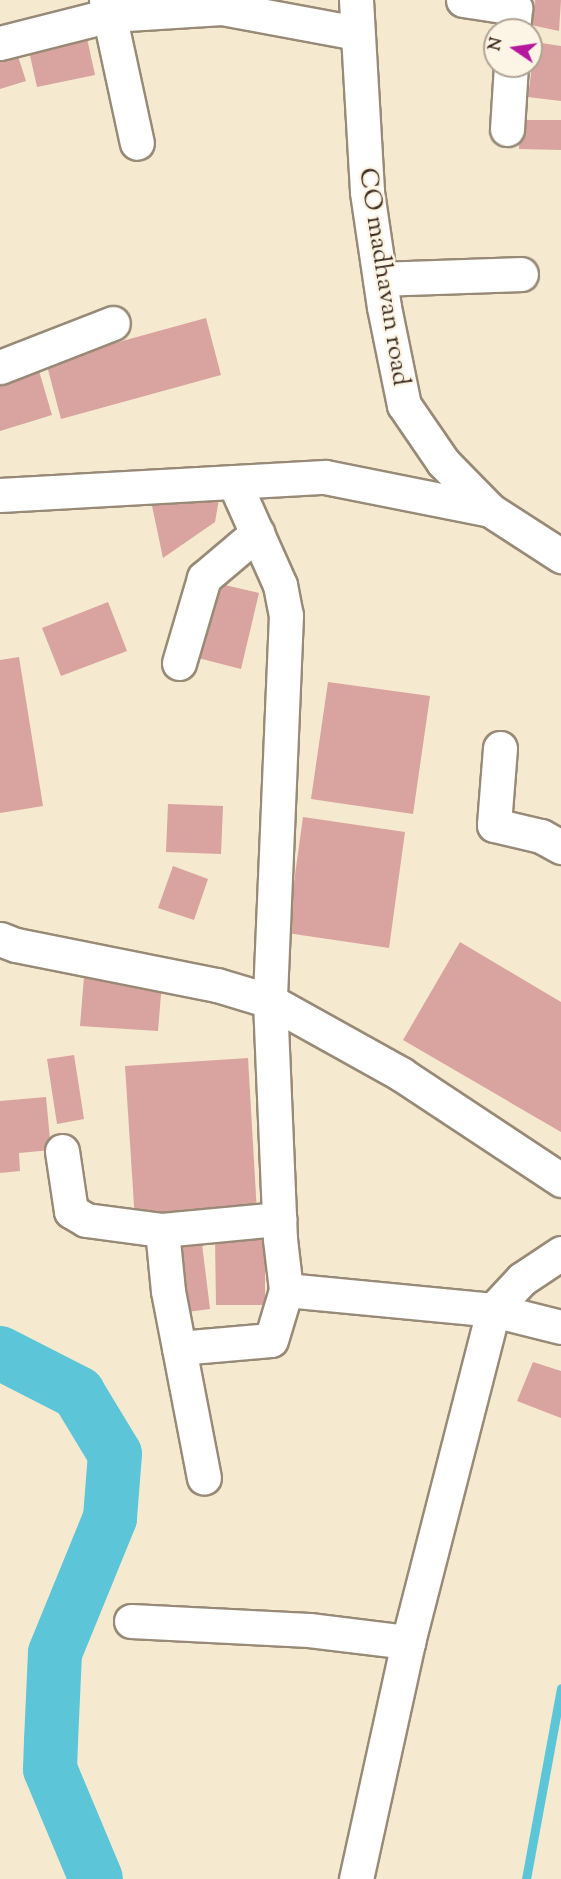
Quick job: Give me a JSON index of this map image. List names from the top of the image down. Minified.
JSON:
{"streets":{"street":["CO madhavan road"]},"north":"left"}
